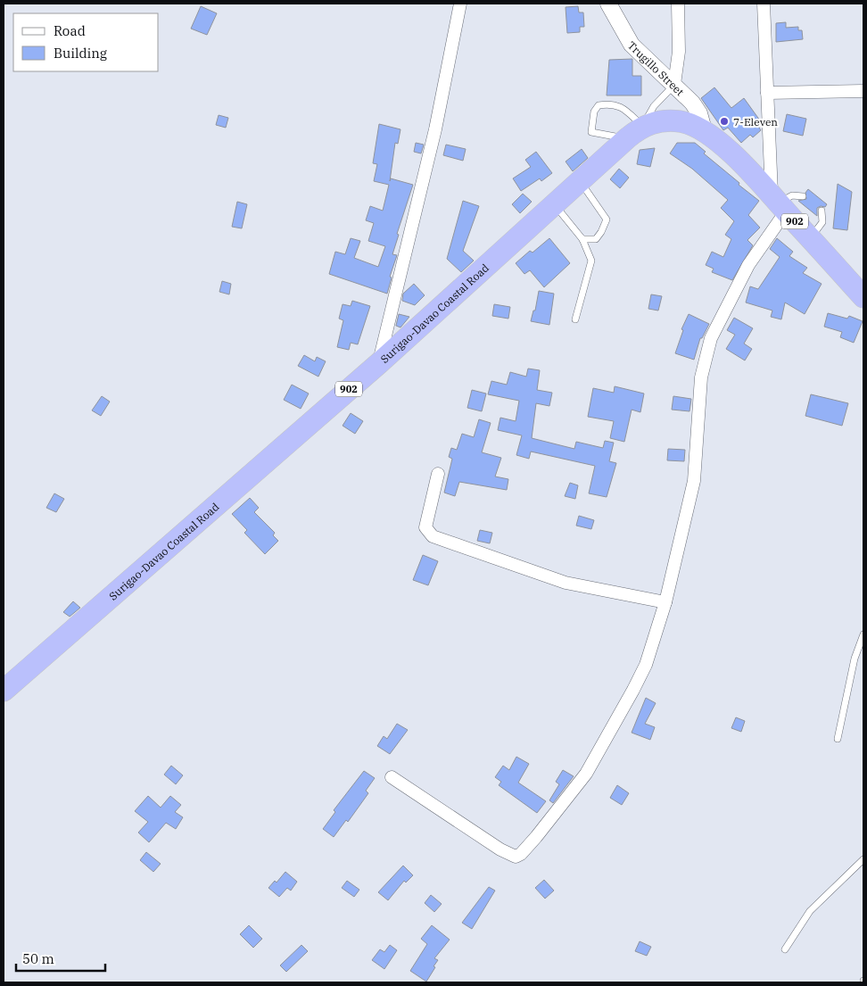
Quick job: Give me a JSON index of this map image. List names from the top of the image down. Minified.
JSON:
{"streets":{"highway":["902","Surigao-Davao Coastal Road"],"street":["Trugillo Street"]},"crossings":[["Trugillo Street","Surigao-Davao Coastal Road"]],"places":["7-Eleven"],"legend":["Road","Building"],"scale_bar":"50 m"}
